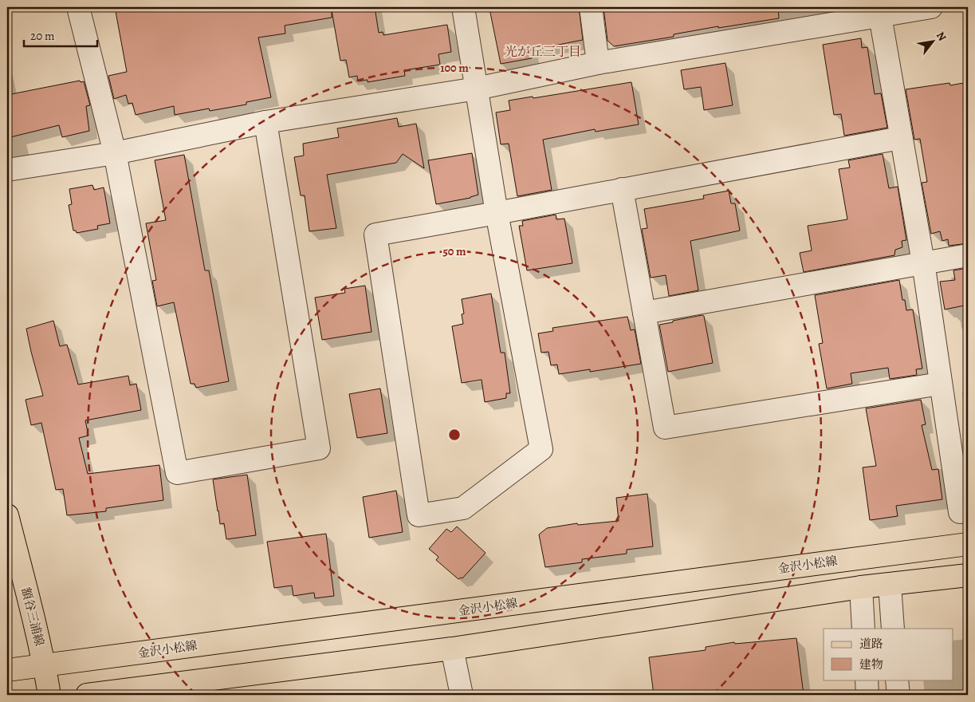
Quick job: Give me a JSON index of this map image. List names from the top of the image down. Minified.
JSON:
{"streets":{"main road":["金沢小松線","額谷三浦線"]},"crossings":[["金沢小松線","額谷三浦線"]],"districts":["光が丘三丁目"],"legend":["道路","建物"],"scale_bar":"20 m","north":"top right","rings":["100 m","50 m"]}
